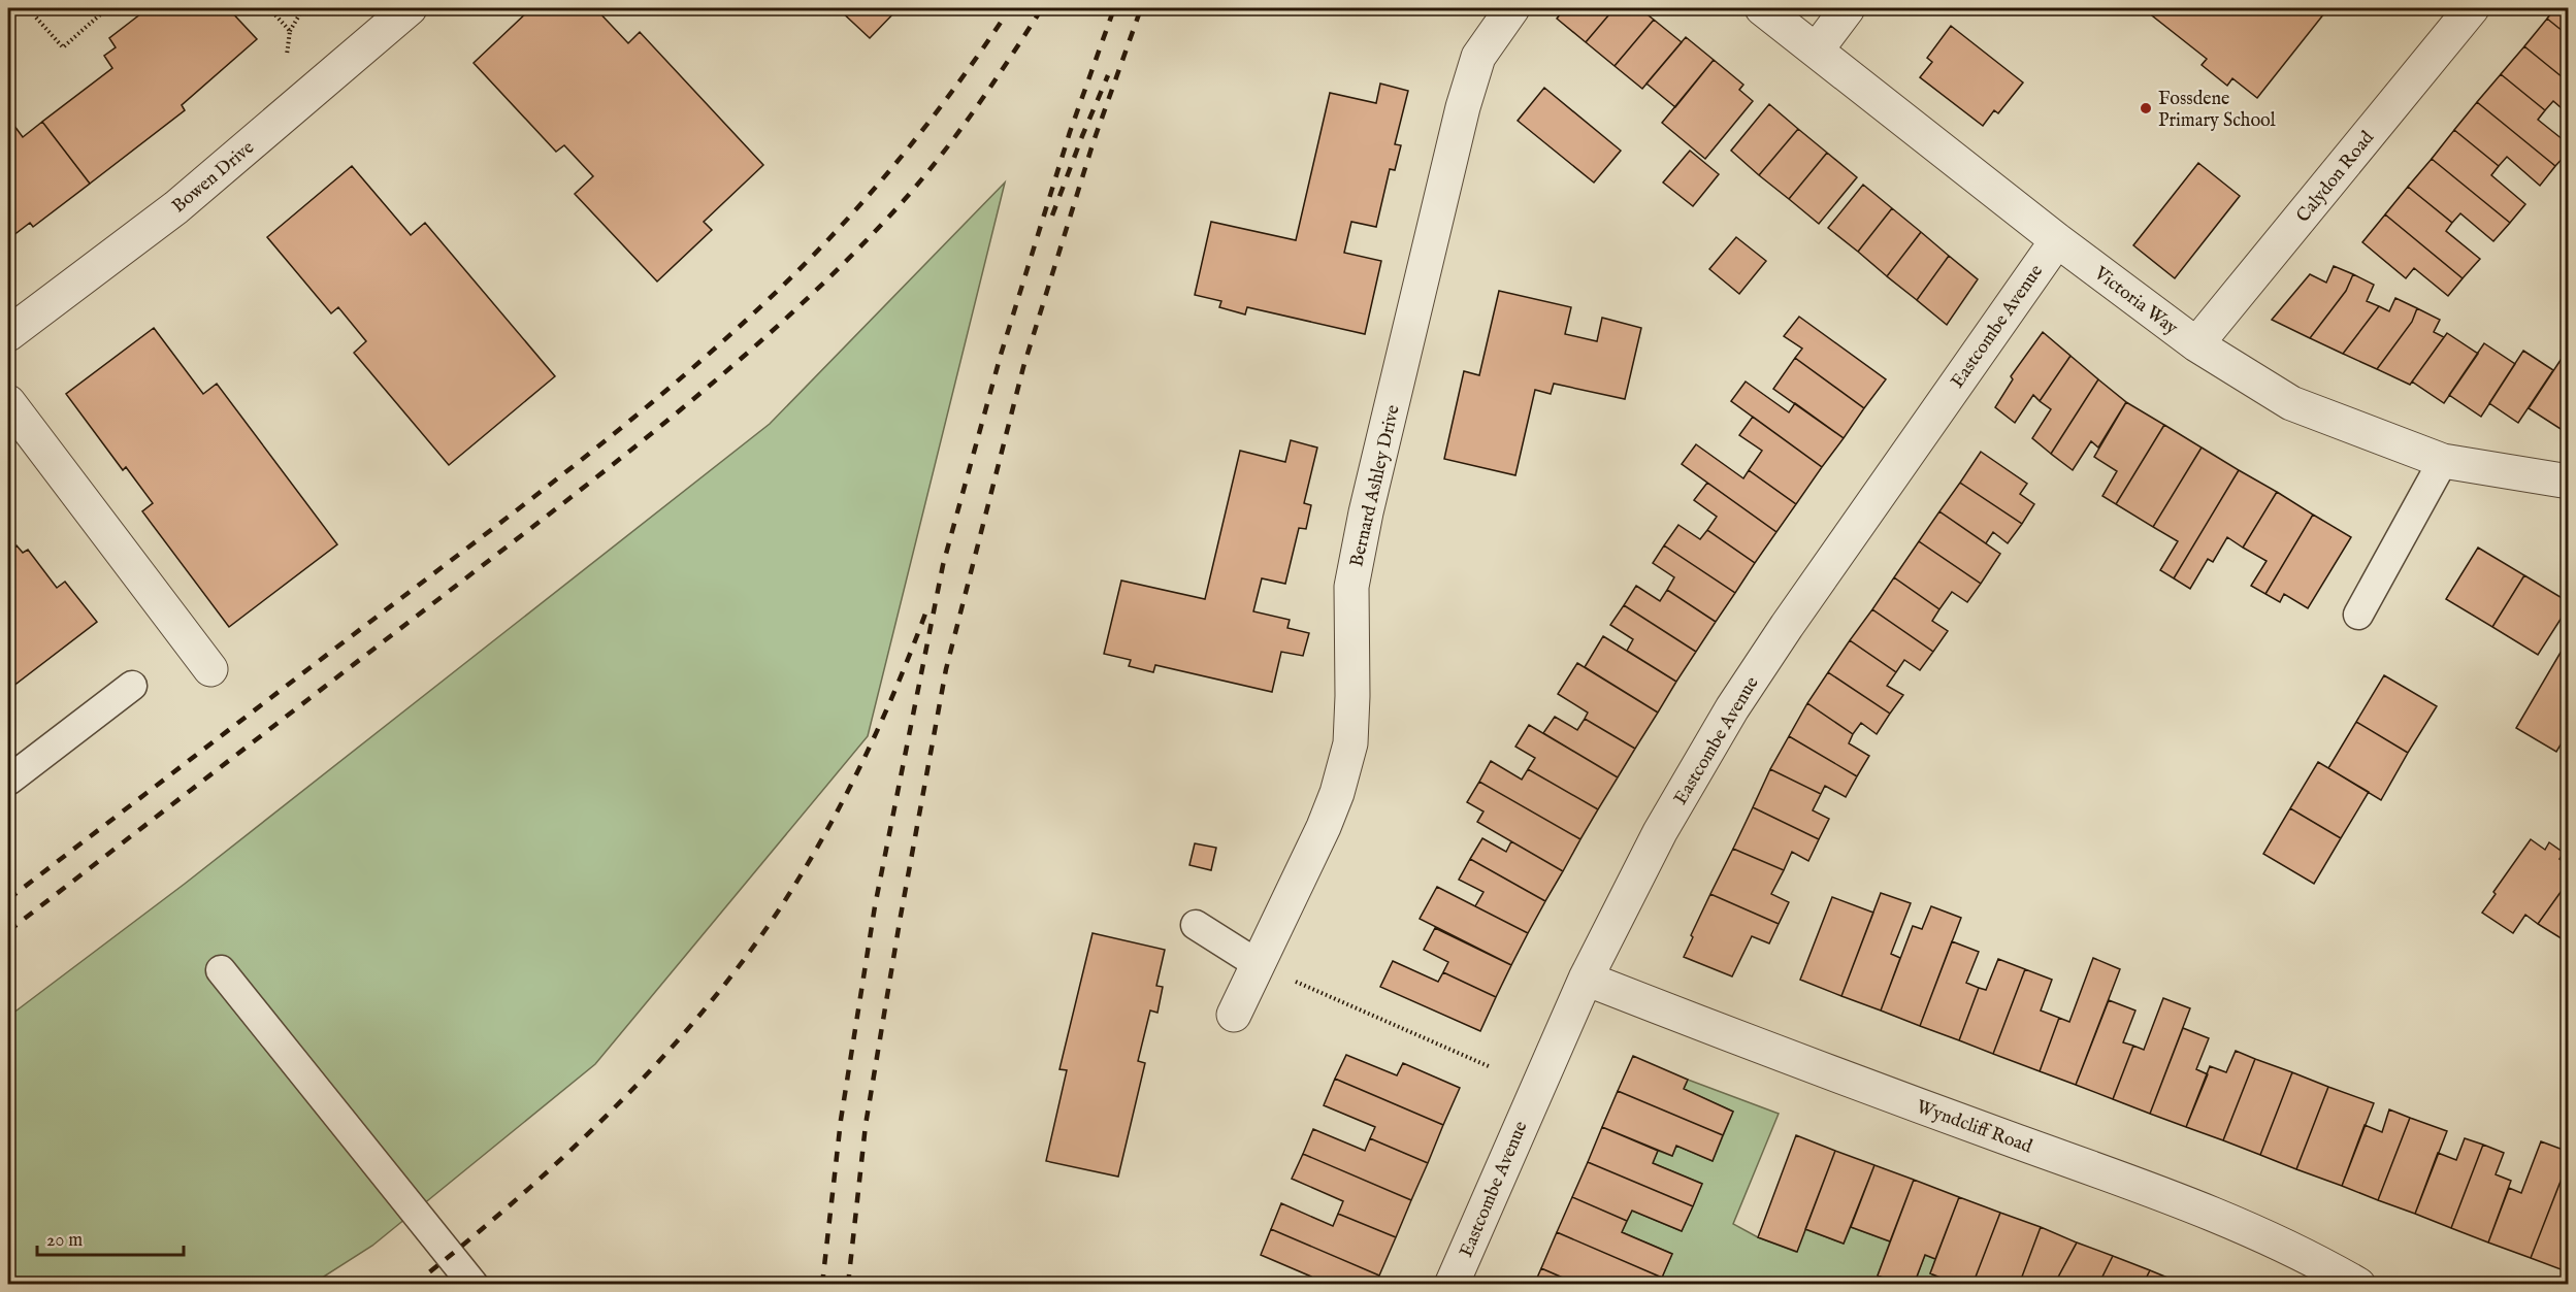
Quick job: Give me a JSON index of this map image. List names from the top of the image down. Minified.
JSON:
{"streets":{"street":["Bowen Drive","Calydon Road","Victoria Way","Eastcombe Avenue","Bernard Ashley Drive","Wyndcliff Road"]},"crossings":[["Calydon Road","Victoria Way"],["Victoria Way","Eastcombe Avenue"],["Eastcombe Avenue","Wyndcliff Road"]],"places":["Fossdene Primary School"],"scale_bar":"20 m"}
